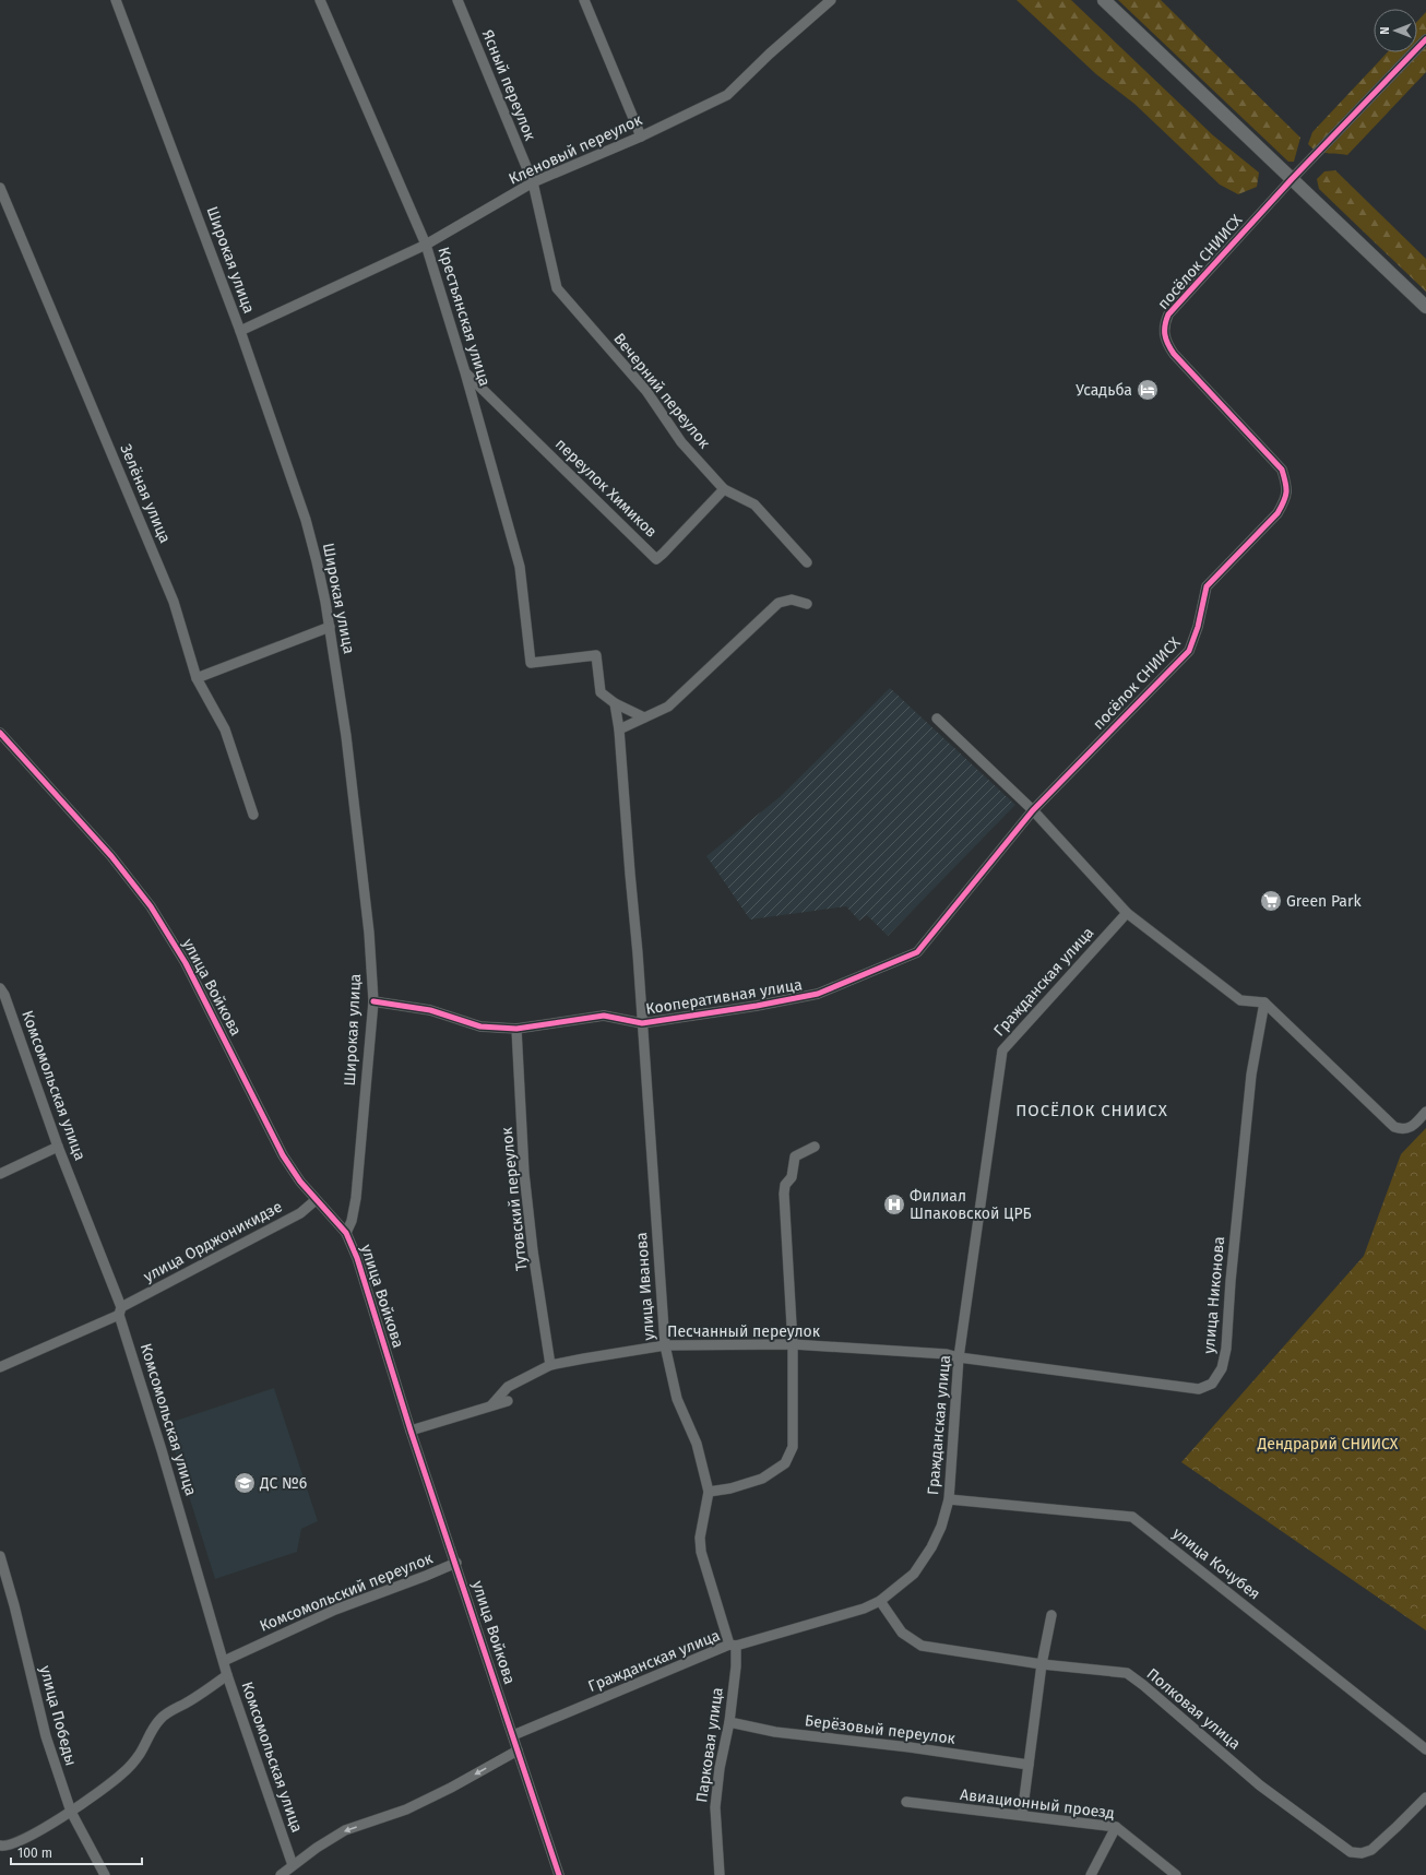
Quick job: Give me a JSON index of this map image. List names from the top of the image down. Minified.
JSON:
{"streets":{"street":["Ясный переулок","Кленовый переулок","Широкая улица","посёлок СНИИСХ","Крестьянская улица","Вечерний переулок","переулок Химиков","Зелёная улица","Гражданская улица","улица Войкова","Кооперативная улица","Комсомольская улица","Тутовский переулок","улица Орджоникидзе","улица Иванова","улица Никонова","Песчанный переулок","улица Кочубея","Комсомольский переулок","Полковая улица","улица Победы","Берёзовый переулок","Парковая улица","Авиационный проезд"]},"crossings":[["Ясный переулок","Кленовый переулок"],["Ясный переулок","Вечерний переулок"],["Кленовый переулок","Широкая улица"],["Кленовый переулок","Крестьянская улица"],["Кленовый переулок","Вечерний переулок"],["Широкая улица","улица Войкова"],["Широкая улица","Кооперативная улица"],["посёлок СНИИСХ","Кооперативная улица"],["Крестьянская улица","переулок Химиков"],["Крестьянская улица","улица Иванова"],["Вечерний переулок","переулок Химиков"],["Гражданская улица","улица Войкова"],["Гражданская улица","улица Иванова"],["Гражданская улица","улица Никонова"],["Гражданская улица","Песчанный переулок"],["Гражданская улица","улица Кочубея"],["Гражданская улица","Полковая улица"],["Гражданская улица","Парковая улица"],["улица Войкова","улица Орджоникидзе"],["улица Войкова","Комсомольский переулок"],["Кооперативная улица","Тутовский переулок"],["Кооперативная улица","улица Иванова"],["Комсомольская улица","улица Орджоникидзе"],["Комсомольская улица","Комсомольский переулок"],["Тутовский переулок","Песчанный переулок"],["улица Иванова","Песчанный переулок"],["улица Иванова","Парковая улица"],["улица Никонова","Песчанный переулок"],["Берёзовый переулок","Парковая улица"]],"districts":["ПОСЁЛОК СНИИСХ"],"parks":["Дендрарий СНИИСХ"],"places":{"hotel":["Усадьба"],"supermarket":["Green Park"],"hospital":["Филиал Шпаковской ЦРБ"],"school or university":["ДС №6"]},"scale_bar":"100 m","north":"left"}
